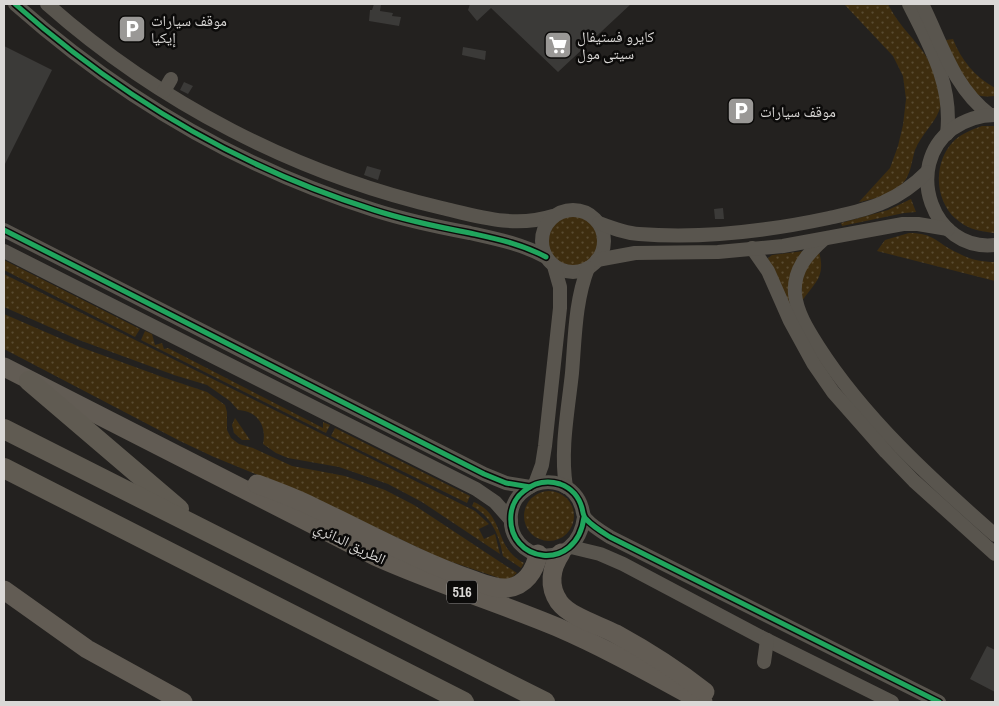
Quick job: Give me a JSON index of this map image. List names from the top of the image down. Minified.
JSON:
{"streets":{"highway":["الطريق الدائري","516"]},"crossings":[["الطريق الدائري","516"]],"places":{"parking":["موقف سيارات إيكيا","موقف سيارات"],"supermarket":["كايرو فستيفال سيتى مول"]}}
